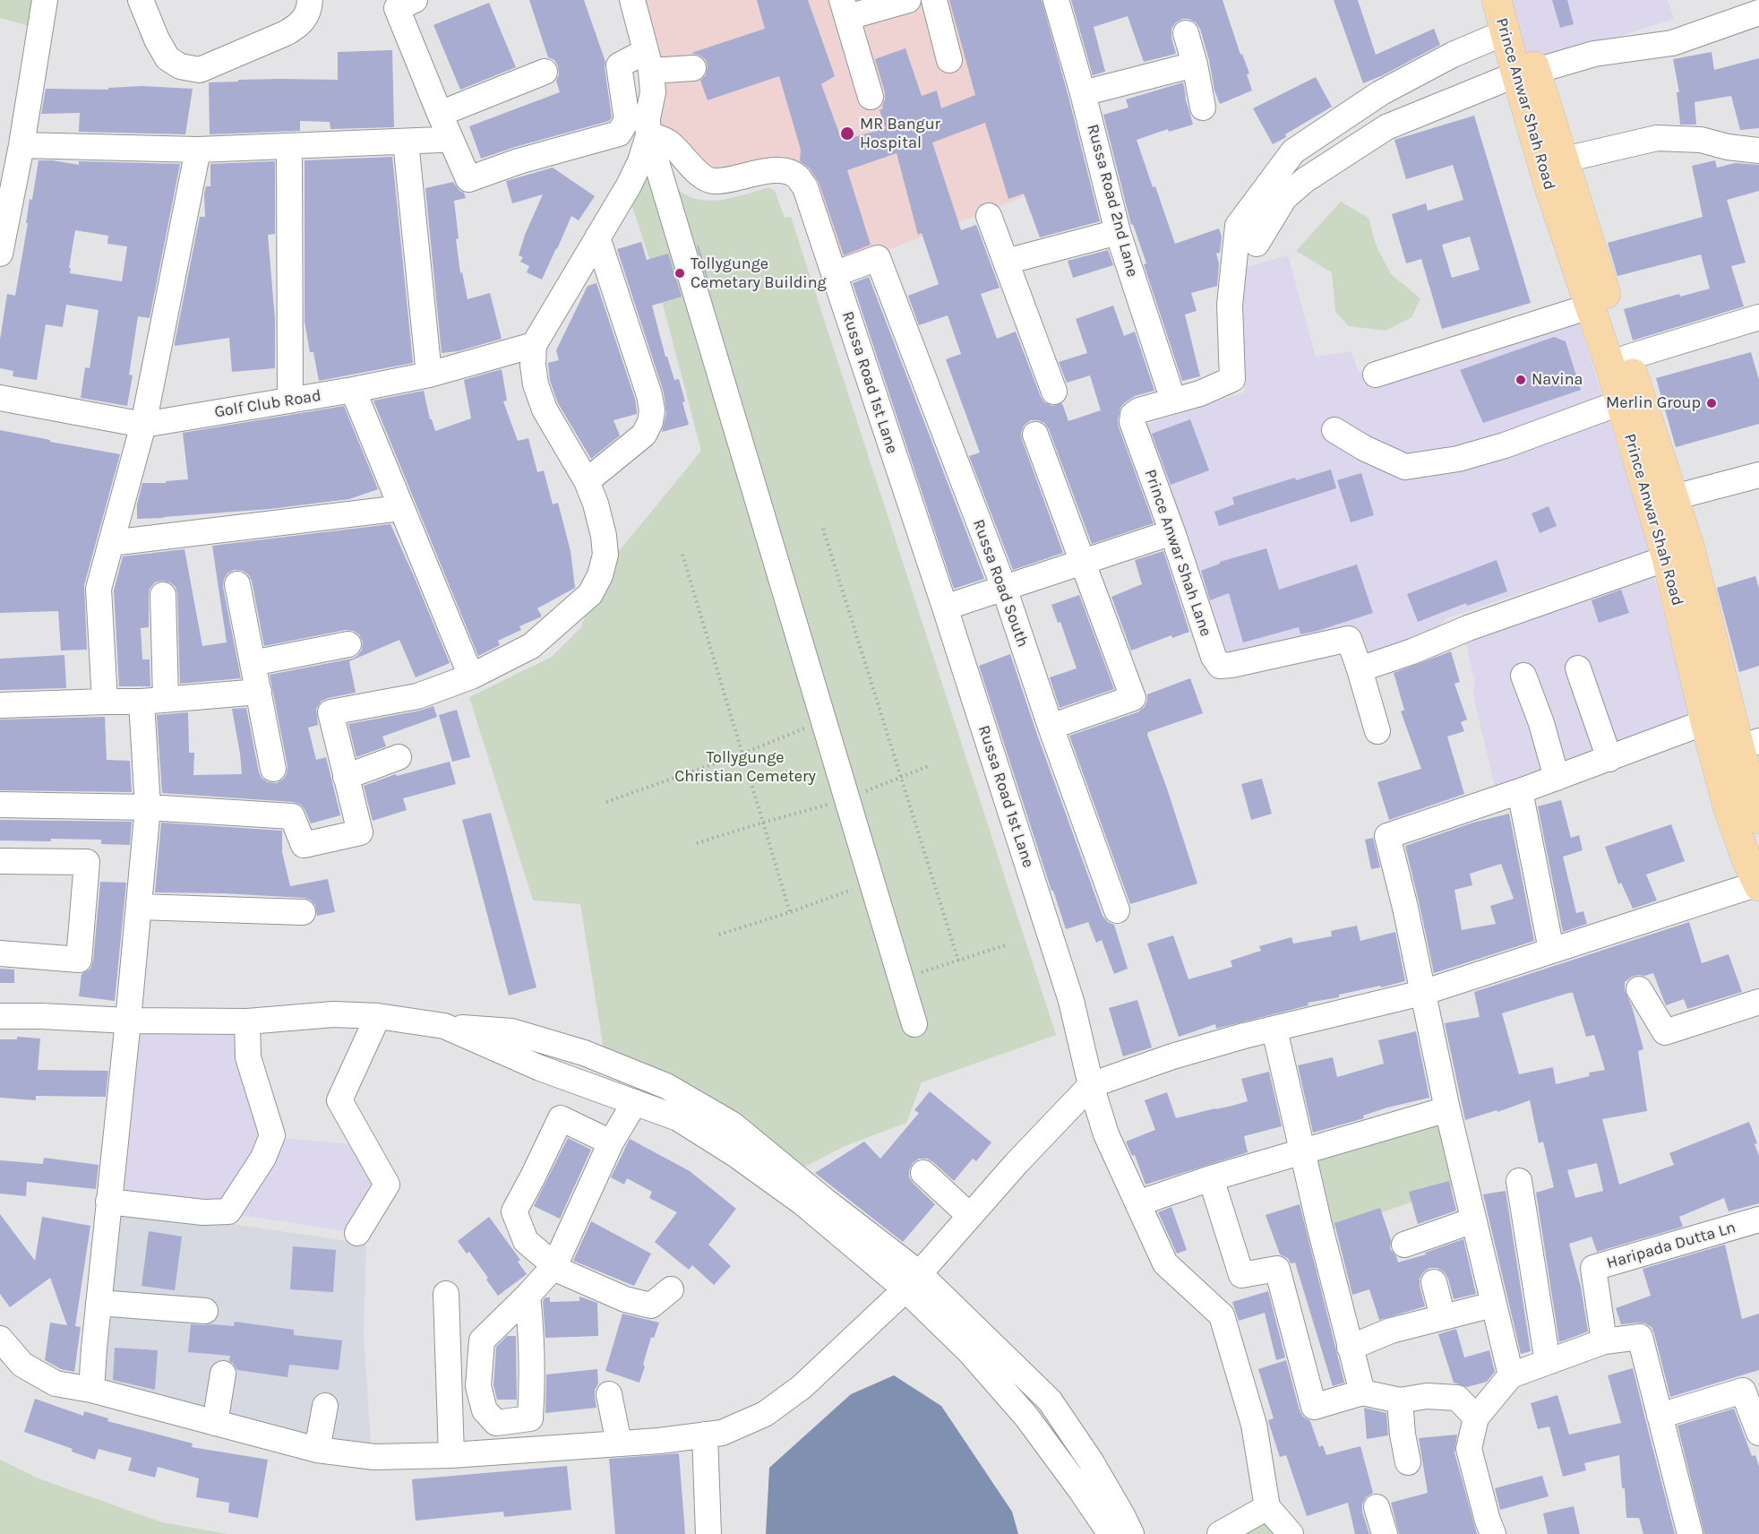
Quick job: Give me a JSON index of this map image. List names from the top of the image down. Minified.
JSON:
{"streets":{"main road":["Prince Anwar Shah Road"],"street":["Russa Road 2nd Lane","Russa Road 1st Lane","Golf Club Road","Prince Anwar Shah Lane","Russa Road South","Haripada Dutta Ln"]},"crossings":[["Prince Anwar Shah Road","Prince Anwar Shah Lane"],["Russa Road 2nd Lane","Prince Anwar Shah Lane"],["Russa Road 1st Lane","Russa Road South"]],"parks":["Tollygunge Christian Cemetery"],"places":["MR Bangur Hospital","Tollygunge Cemetary Building","Navina","Merlin Group"]}
